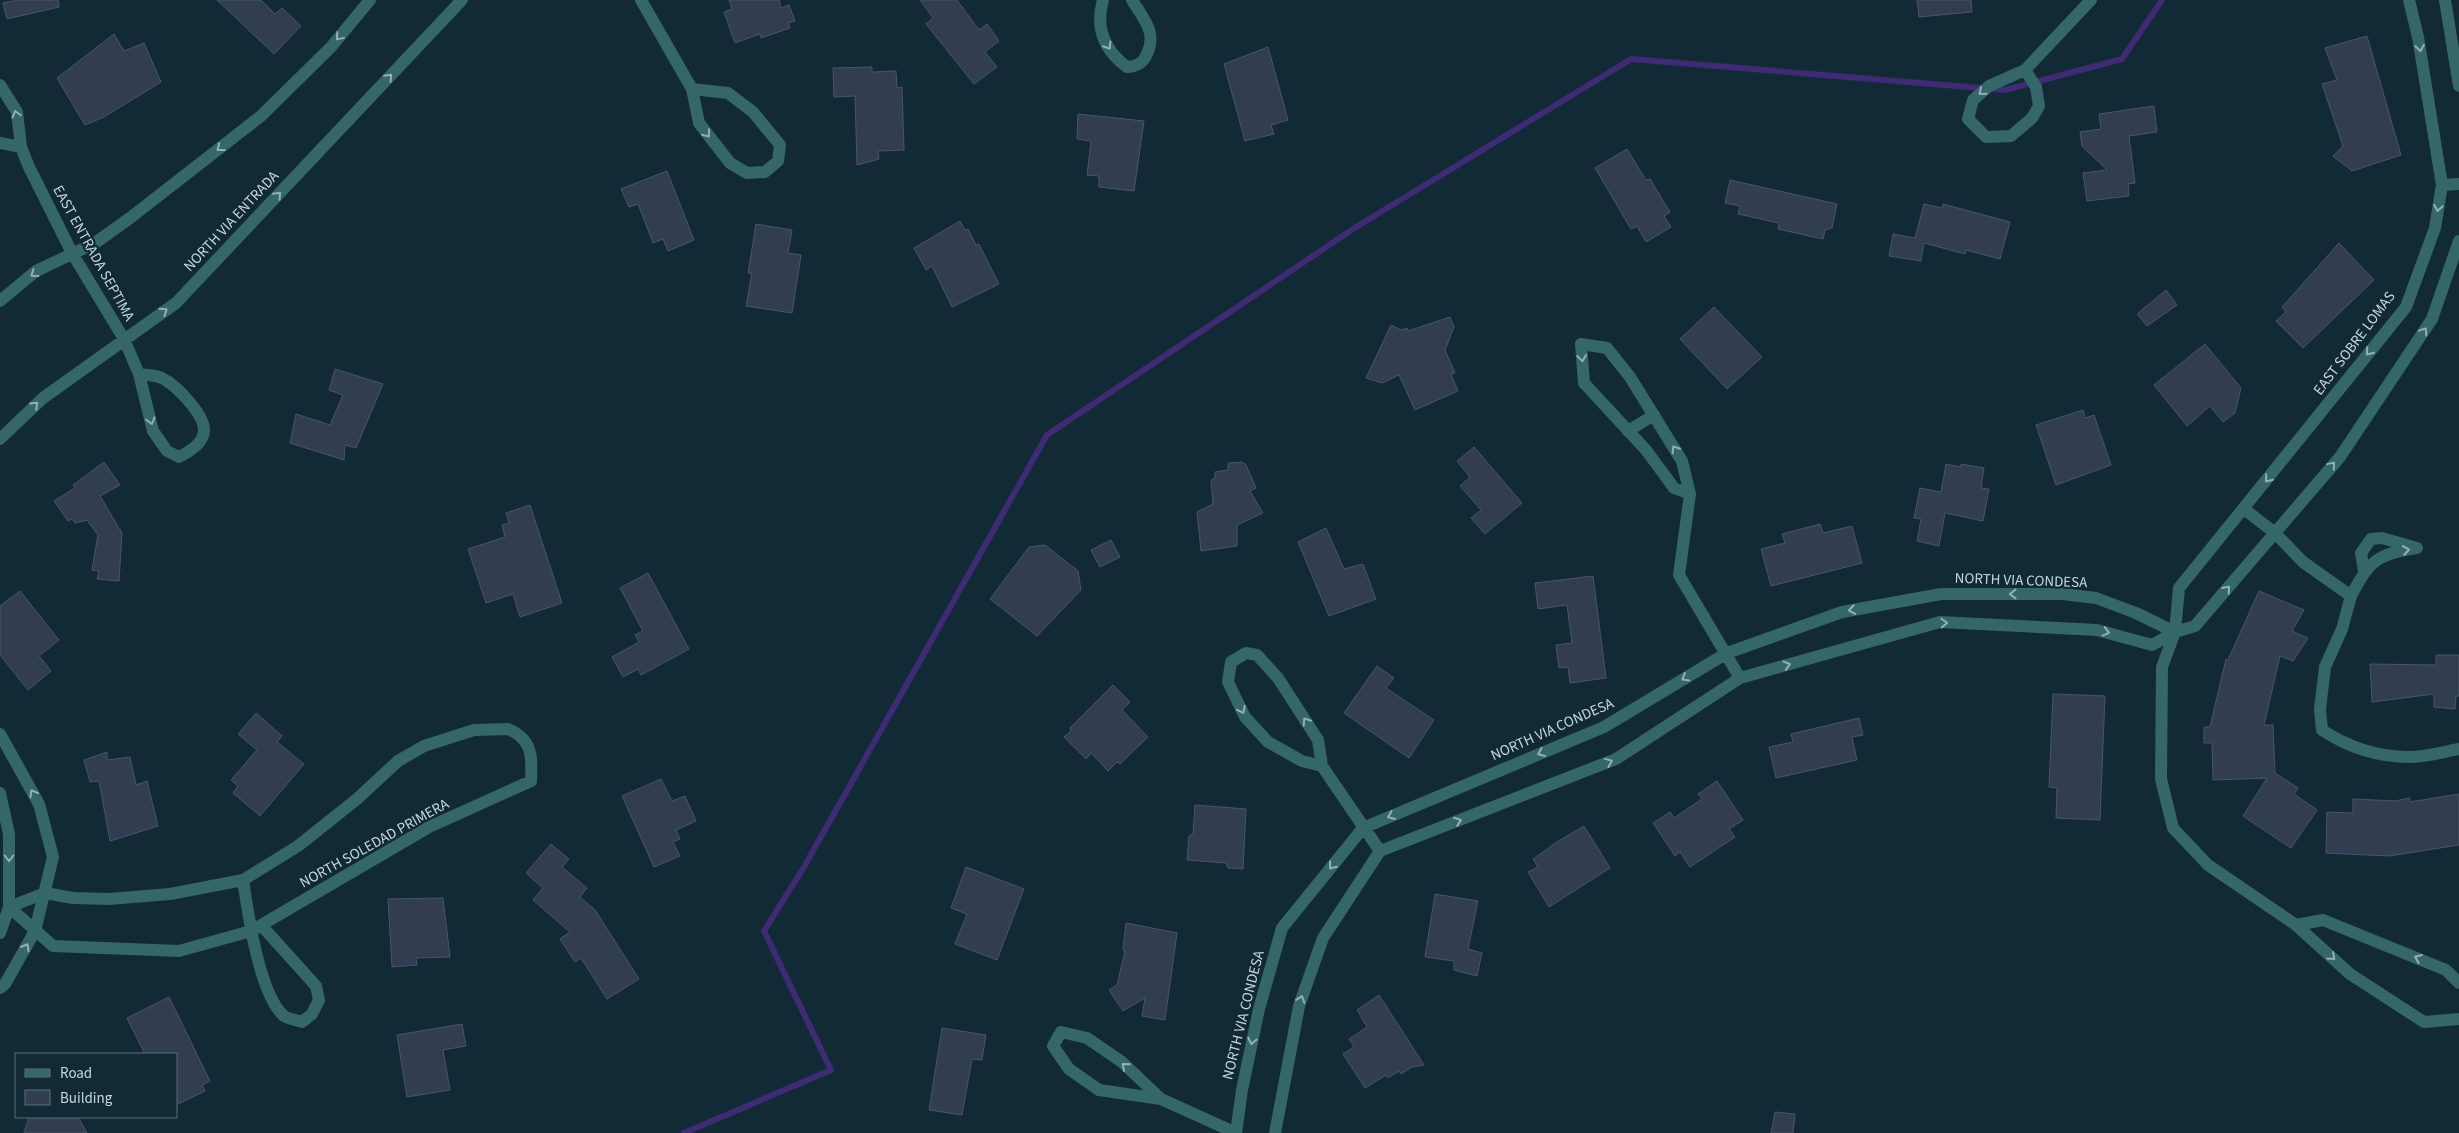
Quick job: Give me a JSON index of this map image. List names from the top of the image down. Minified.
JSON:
{"streets":{"street":["NORTH VIA ENTRADA","EAST ENTRADA SEPTIMA","EAST SOBRE LOMAS","NORTH VIA CONDESA","NORTH SOLEDAD PRIMERA"]},"crossings":[["NORTH VIA ENTRADA","EAST ENTRADA SEPTIMA"],["EAST SOBRE LOMAS","NORTH VIA CONDESA"]],"legend":["Road","Building"]}
